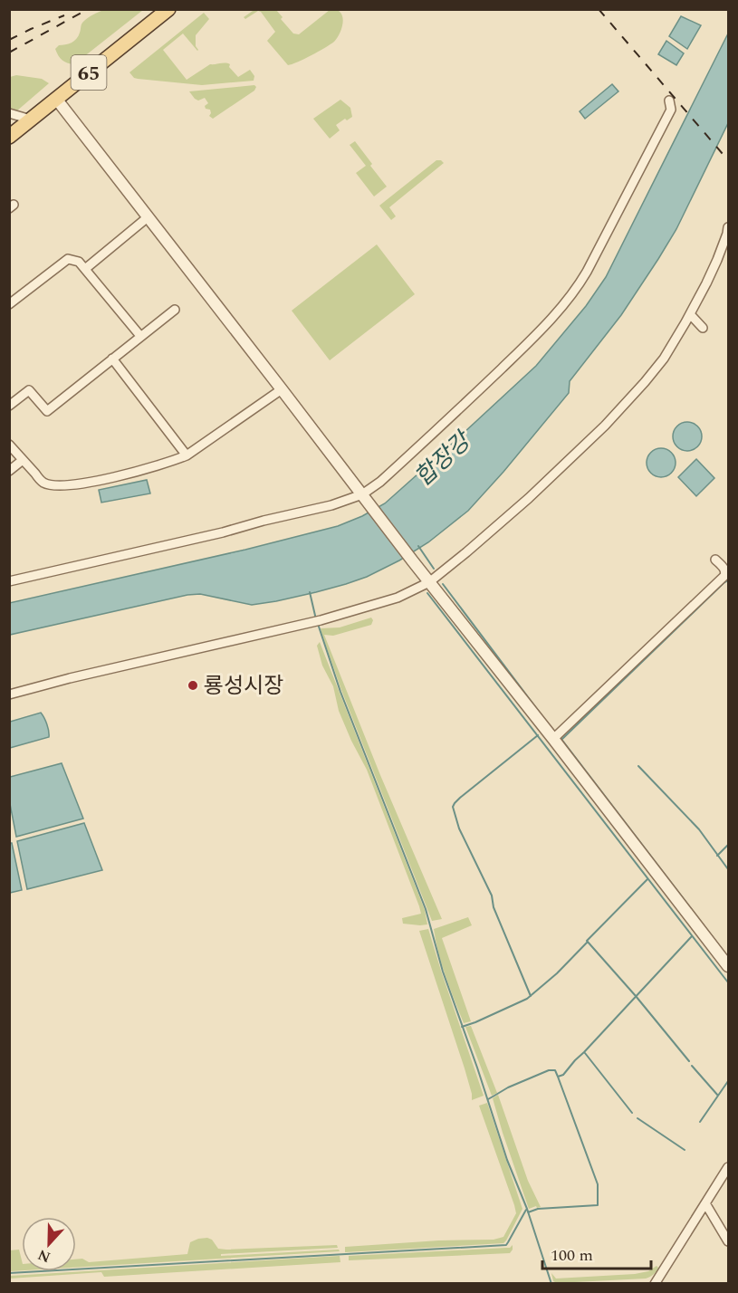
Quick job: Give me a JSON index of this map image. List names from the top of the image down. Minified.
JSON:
{"streets":{"main road":["65"]},"water":["합장강"],"places":["룡성시장"],"scale_bar":"100 m","north":"bottom"}
